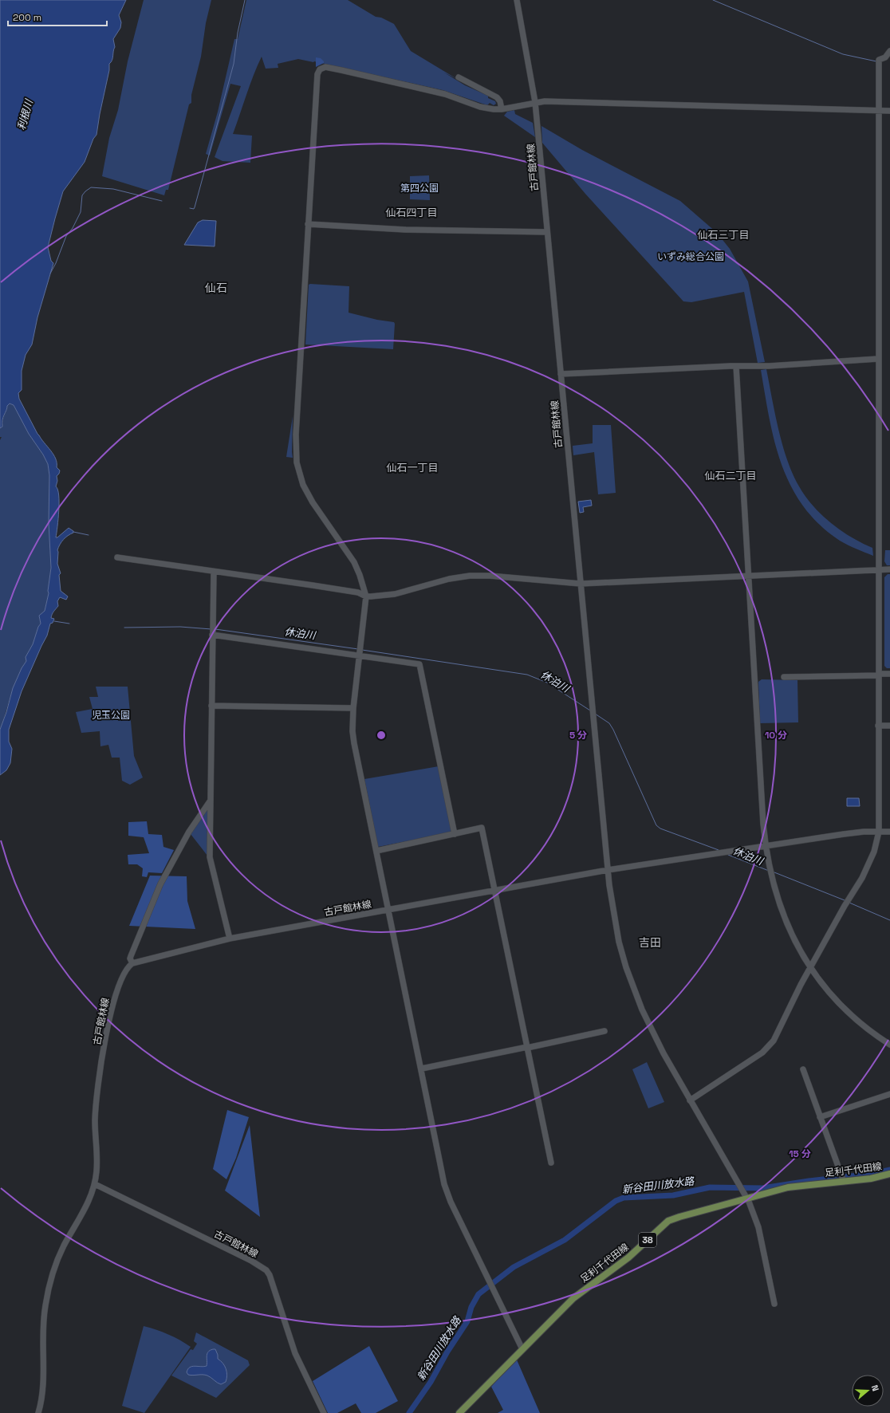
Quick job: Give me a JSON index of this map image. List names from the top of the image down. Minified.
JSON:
{"streets":{"main road":["足利千代田線","38"],"street":["古戸館林線"]},"crossings":[["古戸館林線","足利千代田線"]],"districts":["仙石四丁目","仙石三丁目","仙石","仙石一丁目","仙石二丁目","吉田"],"water":["利根川","休泊川","新谷田川放水路"],"parks":["第四公園","いずみ総合公園","児玉公園"],"scale_bar":"200 m","north":"right","rings":["5 分","10 分","15 分"]}
